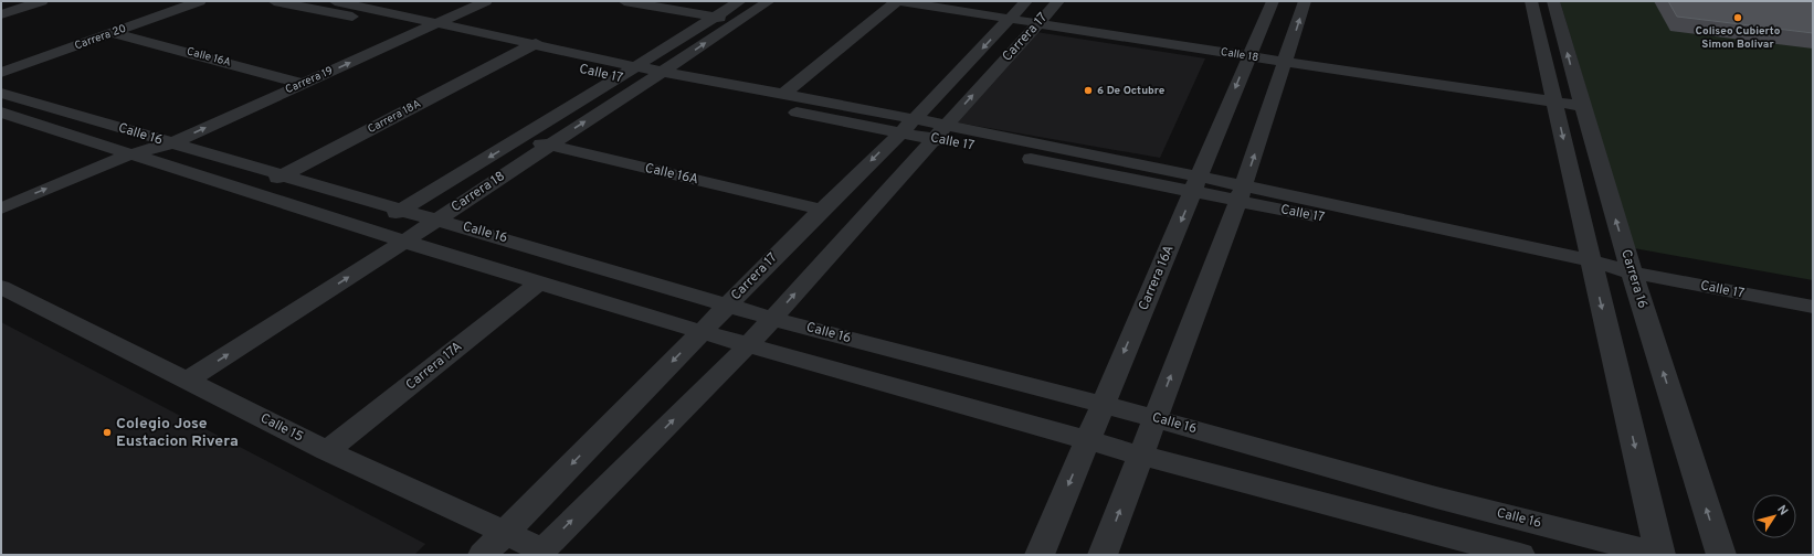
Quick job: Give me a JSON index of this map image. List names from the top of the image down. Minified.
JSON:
{"streets":{"street":["Carrera 20","Carrera 17","Calle 18","Calle 16A","Calle 17","Carrera 19","Carrera 18A","Calle 16","Carrera 18","Carrera 16A","Carrera 16","Carrera 17A","Calle 15"]},"crossings":[["Carrera 20","Calle 16A"],["Carrera 17","Calle 18"],["Carrera 17","Calle 16A"],["Carrera 17","Calle 17"],["Carrera 17","Calle 16"],["Carrera 17","Calle 15"],["Calle 18","Carrera 16A"],["Calle 18","Carrera 16"],["Calle 16A","Carrera 19"],["Calle 16A","Carrera 18"],["Calle 17","Carrera 19"],["Calle 17","Carrera 18A"],["Calle 17","Carrera 18"],["Calle 17","Carrera 16A"],["Calle 17","Carrera 16"],["Carrera 19","Calle 16"],["Carrera 18A","Calle 16"],["Calle 16","Carrera 18"],["Calle 16","Carrera 16A"],["Calle 16","Carrera 17A"],["Carrera 18","Calle 15"],["Carrera 17A","Calle 15"]],"places":["Coliseo Cubierto Simon Bolivar","6 De Octubre","Colegio Jose Eustacion Rivera"],"north":"top right"}
